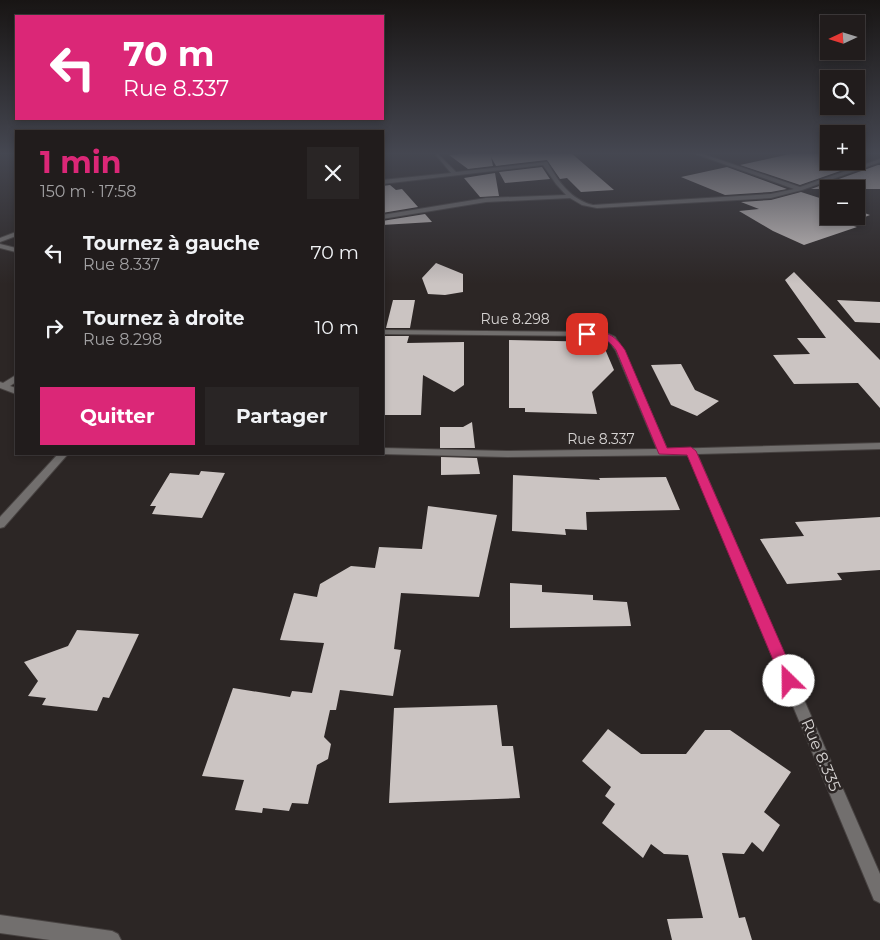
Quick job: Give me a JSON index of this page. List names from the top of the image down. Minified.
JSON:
{"streets":{"street":["Rue 8.298","Rue 8.337","Rue 8.335"]},"crossings":[["Rue 8.298","Rue 8.337"],["Rue 8.337","Rue 8.335"]],"north":"left","page":{"map_buttons":["+","−"],"turn":["70 m","Rue 8.337"],"heading":["1 min","150 m · 17:58"],"list":[{"name":"Tournez à gauche","note":"Rue 8.337","value":"70 m"},{"name":"Tournez à droite","note":"Rue 8.298","value":"10 m"}],"buttons":["Quitter","Partager"]}}
